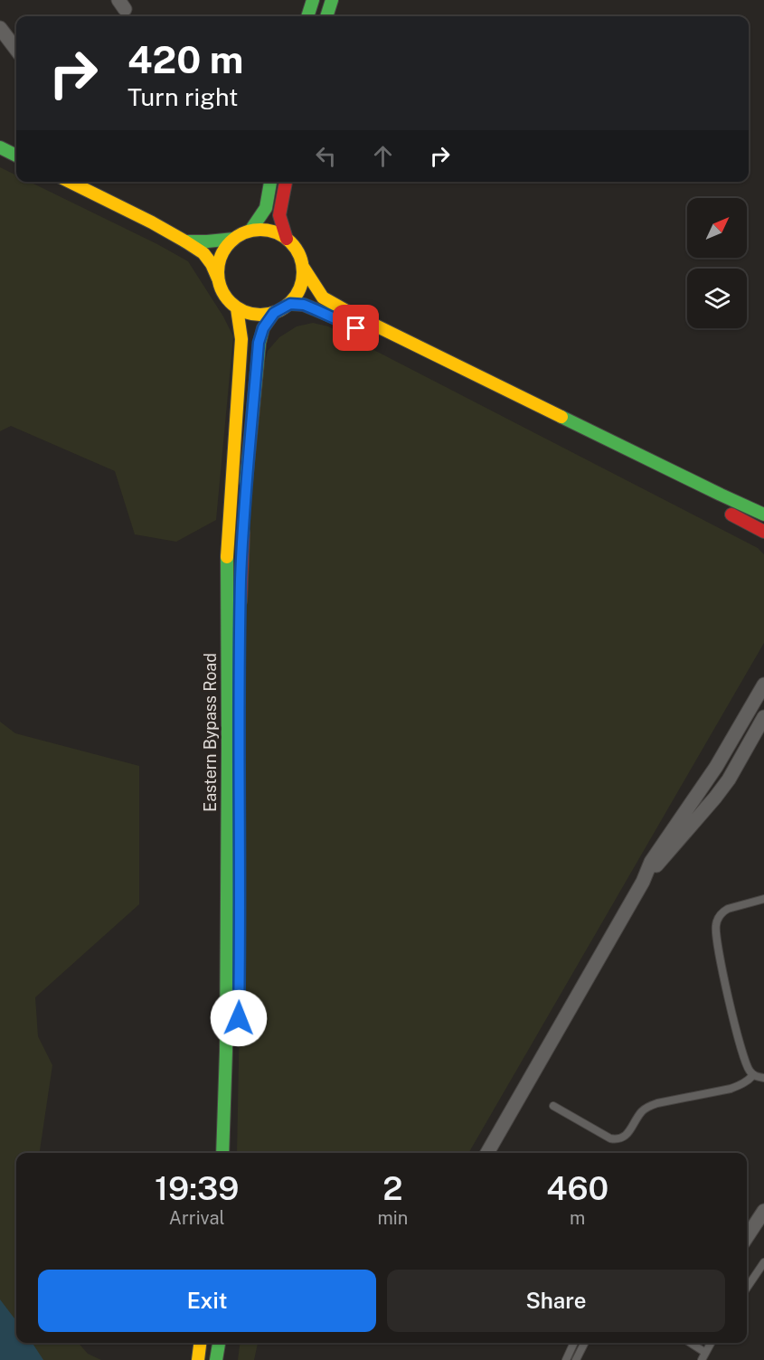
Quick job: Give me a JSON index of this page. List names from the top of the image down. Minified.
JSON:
{"streets":{"main road":["Eastern Bypass Road"]},"north":"top right","page":{"turn":["420 m","Turn right"],"eta":["19:39","Arrival","2","min","460","m"],"buttons":["Exit","Share"]}}
